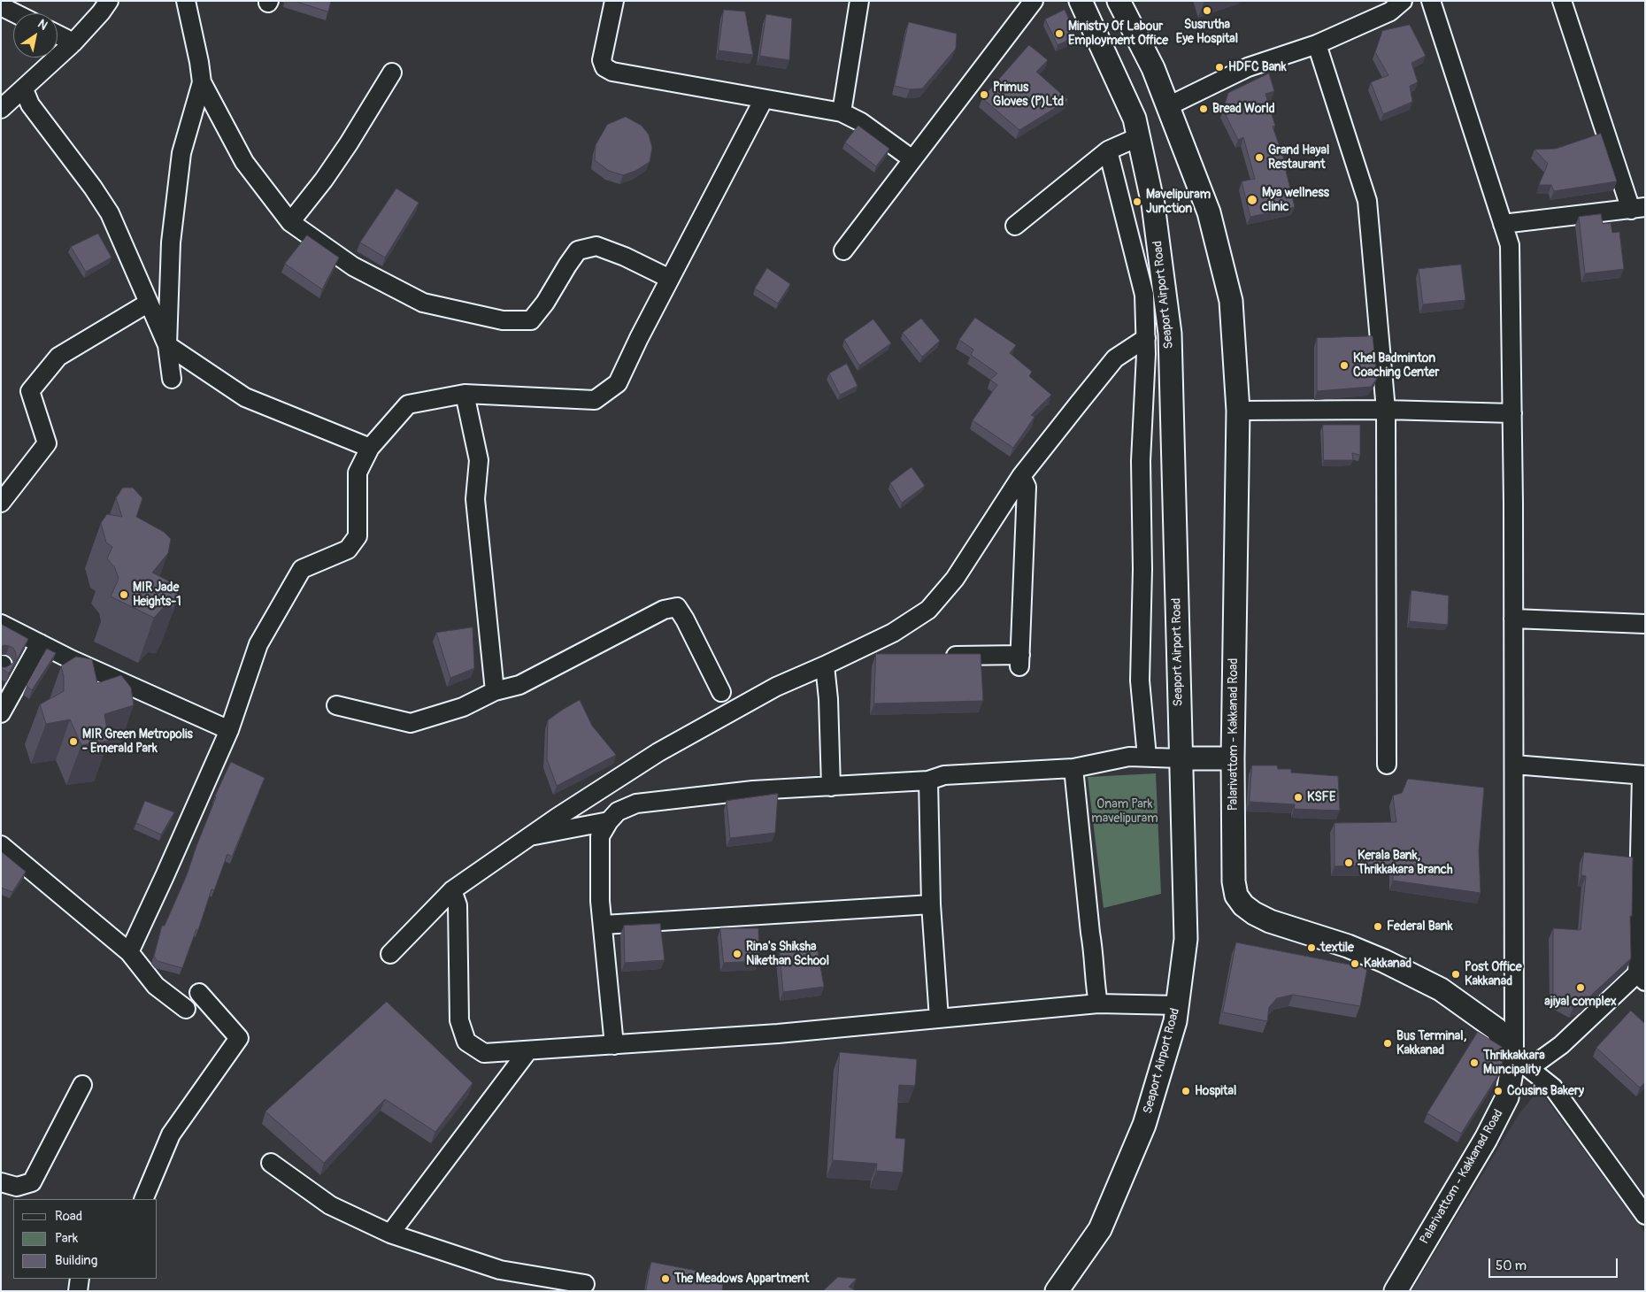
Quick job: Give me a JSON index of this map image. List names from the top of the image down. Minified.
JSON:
{"streets":{"main road":["Seaport Airport Road","Palarivattom - Kakkanad Road"]},"parks":["Onam Park mavelipuram"],"places":["Susrutha Eye Hospital","Ministry Of Labour Employment Office","HDFC Bank","Primus Gloves (P)Ltd","Bread World","Grand Hayal Restaurant","Mya wellness clinic","Mavelipuram Junction","Khel Badminton Coaching Center","MIR Jade Heights-1","MIR Green Metropolis - Emerald Park","KSFE","Kerala Bank, Thrikkakara Branch","Federal Bank","textile","Rina's Shiksha Nikethan School","Kakkanad","Post Office Kakkanad","ajiyal complex","Bus Terminal, Kakkanad","Thrikkakkara Muncipality","Hospital","Cousins Bakery","The Meadows Appartment"],"legend":["Road","Park","Building"],"scale_bar":"50 m","north":"top right"}
